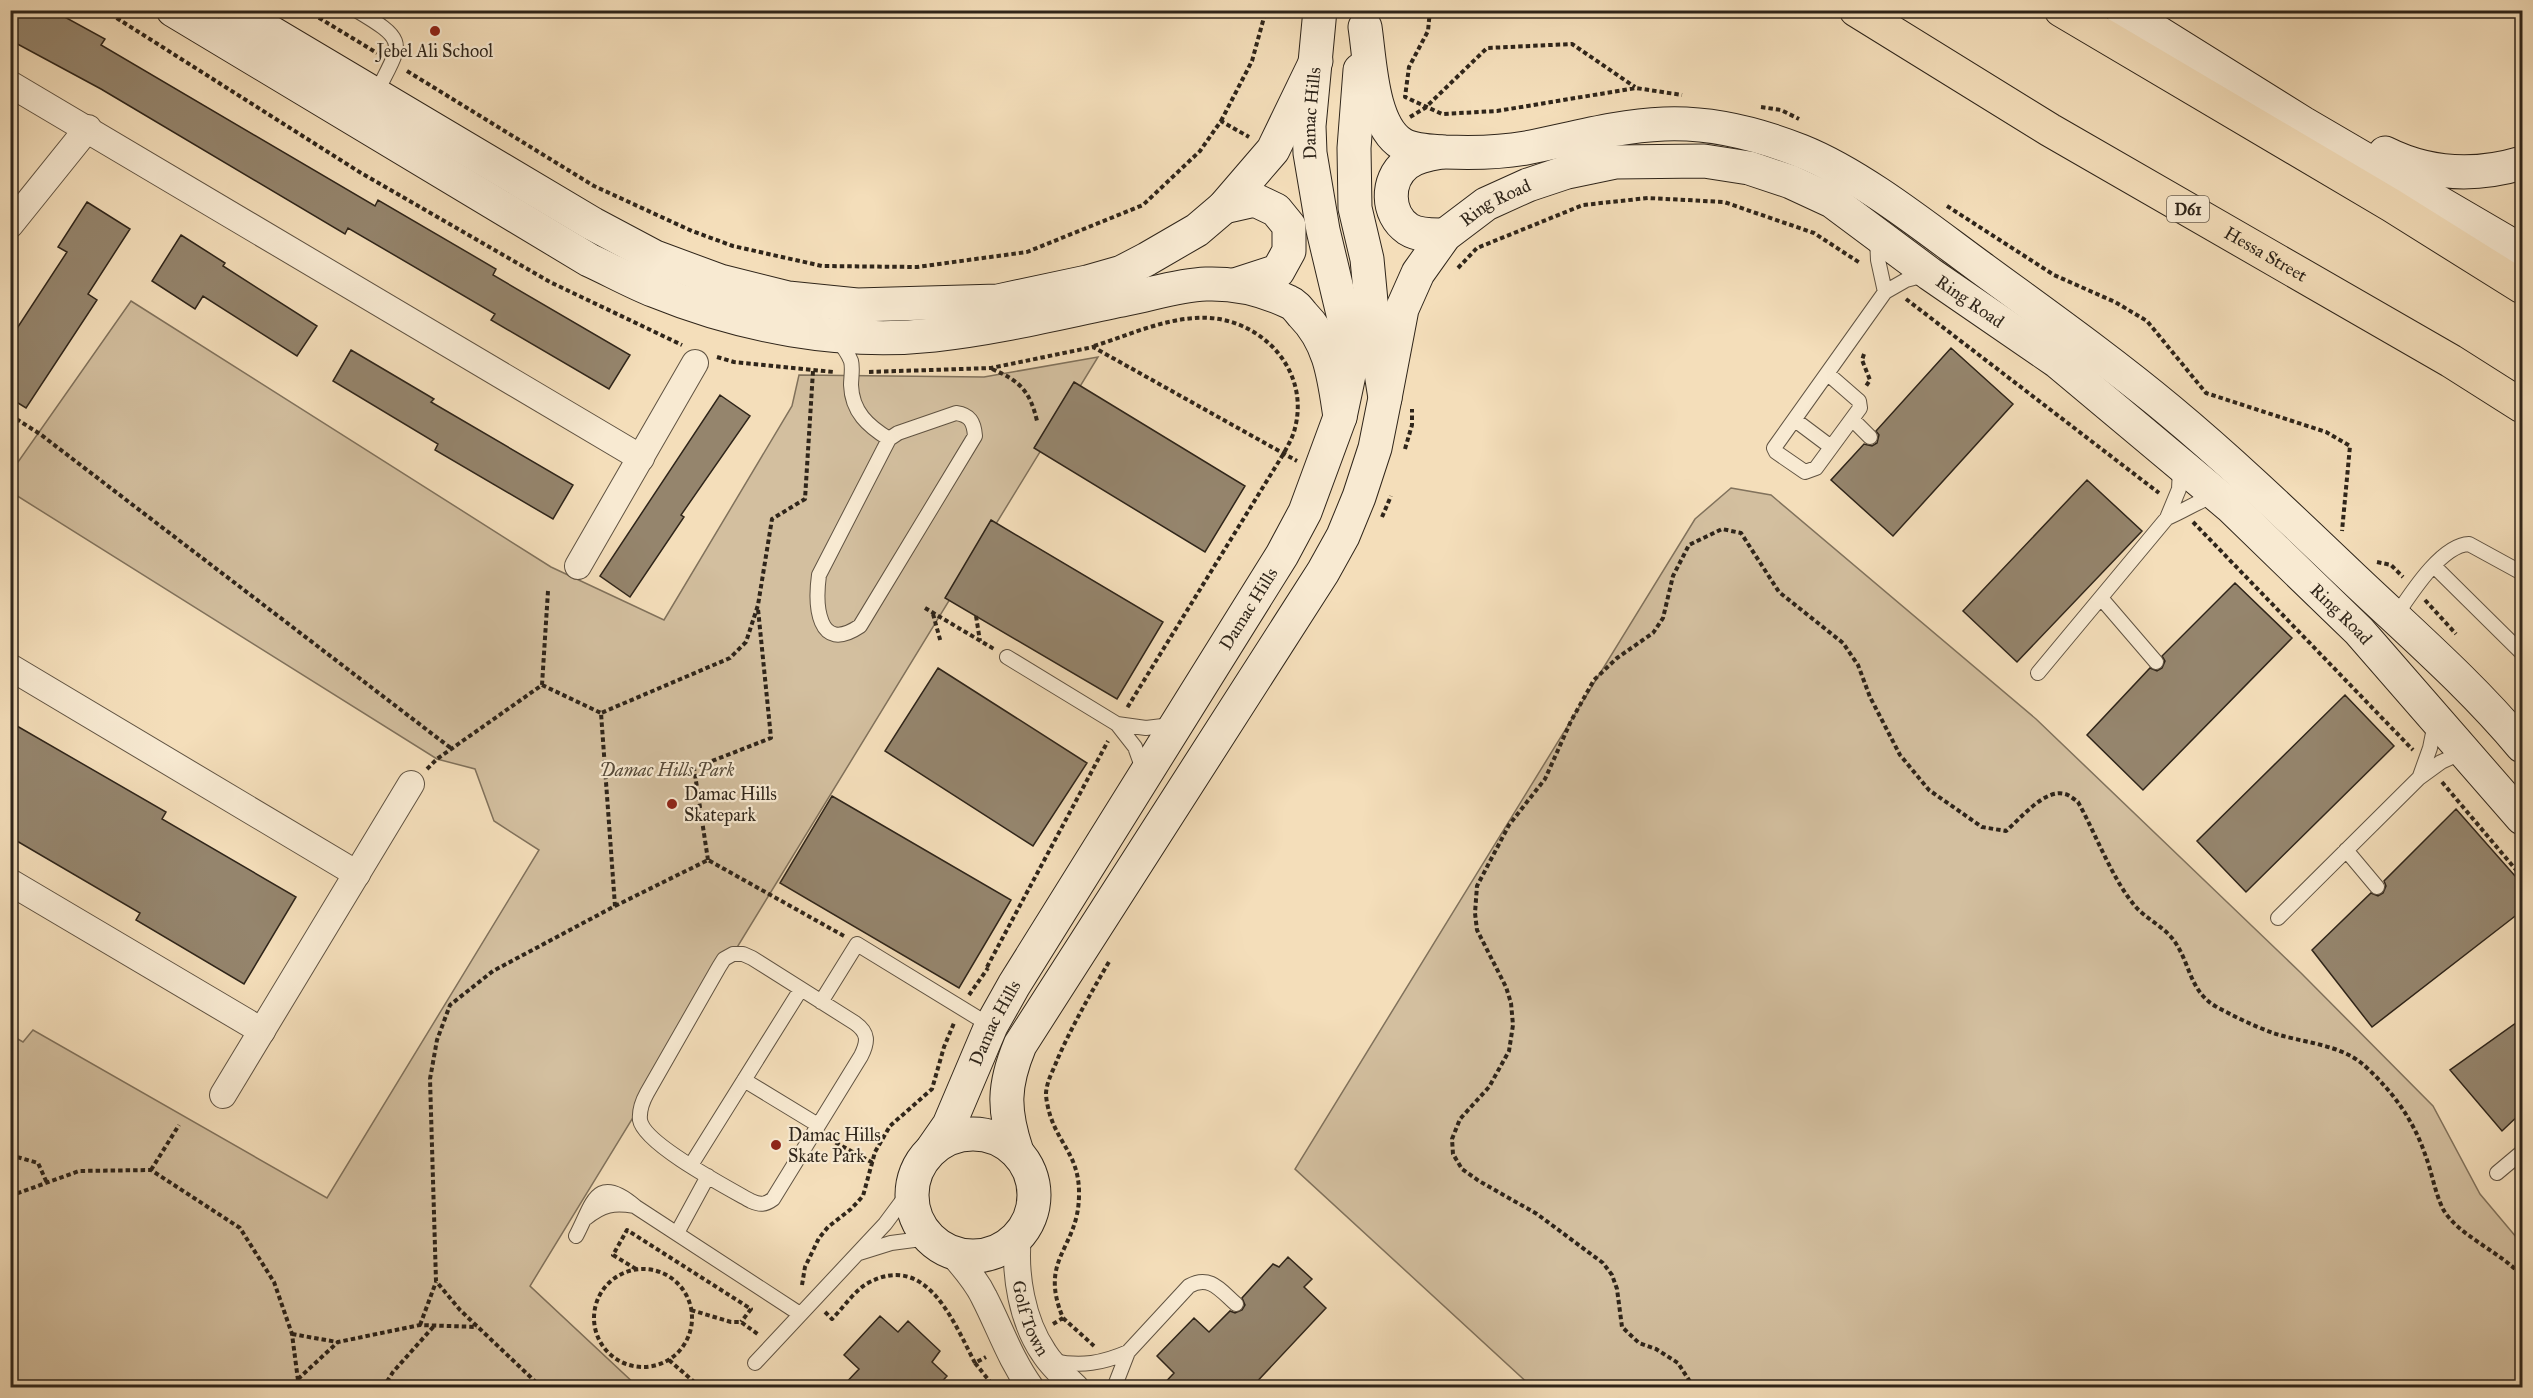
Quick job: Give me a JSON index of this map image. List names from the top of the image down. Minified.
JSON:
{"streets":{"main road":["D61","Hessa Street"],"street":["Damac Hills","Ring Road","Golf Town"]},"crossings":[["Damac Hills","Ring Road"],["Damac Hills","Golf Town"]],"parks":["Damac Hills Park"],"places":["Jebel Ali School","Damac Hills Skatepark","Damac Hills Skate Park"]}
